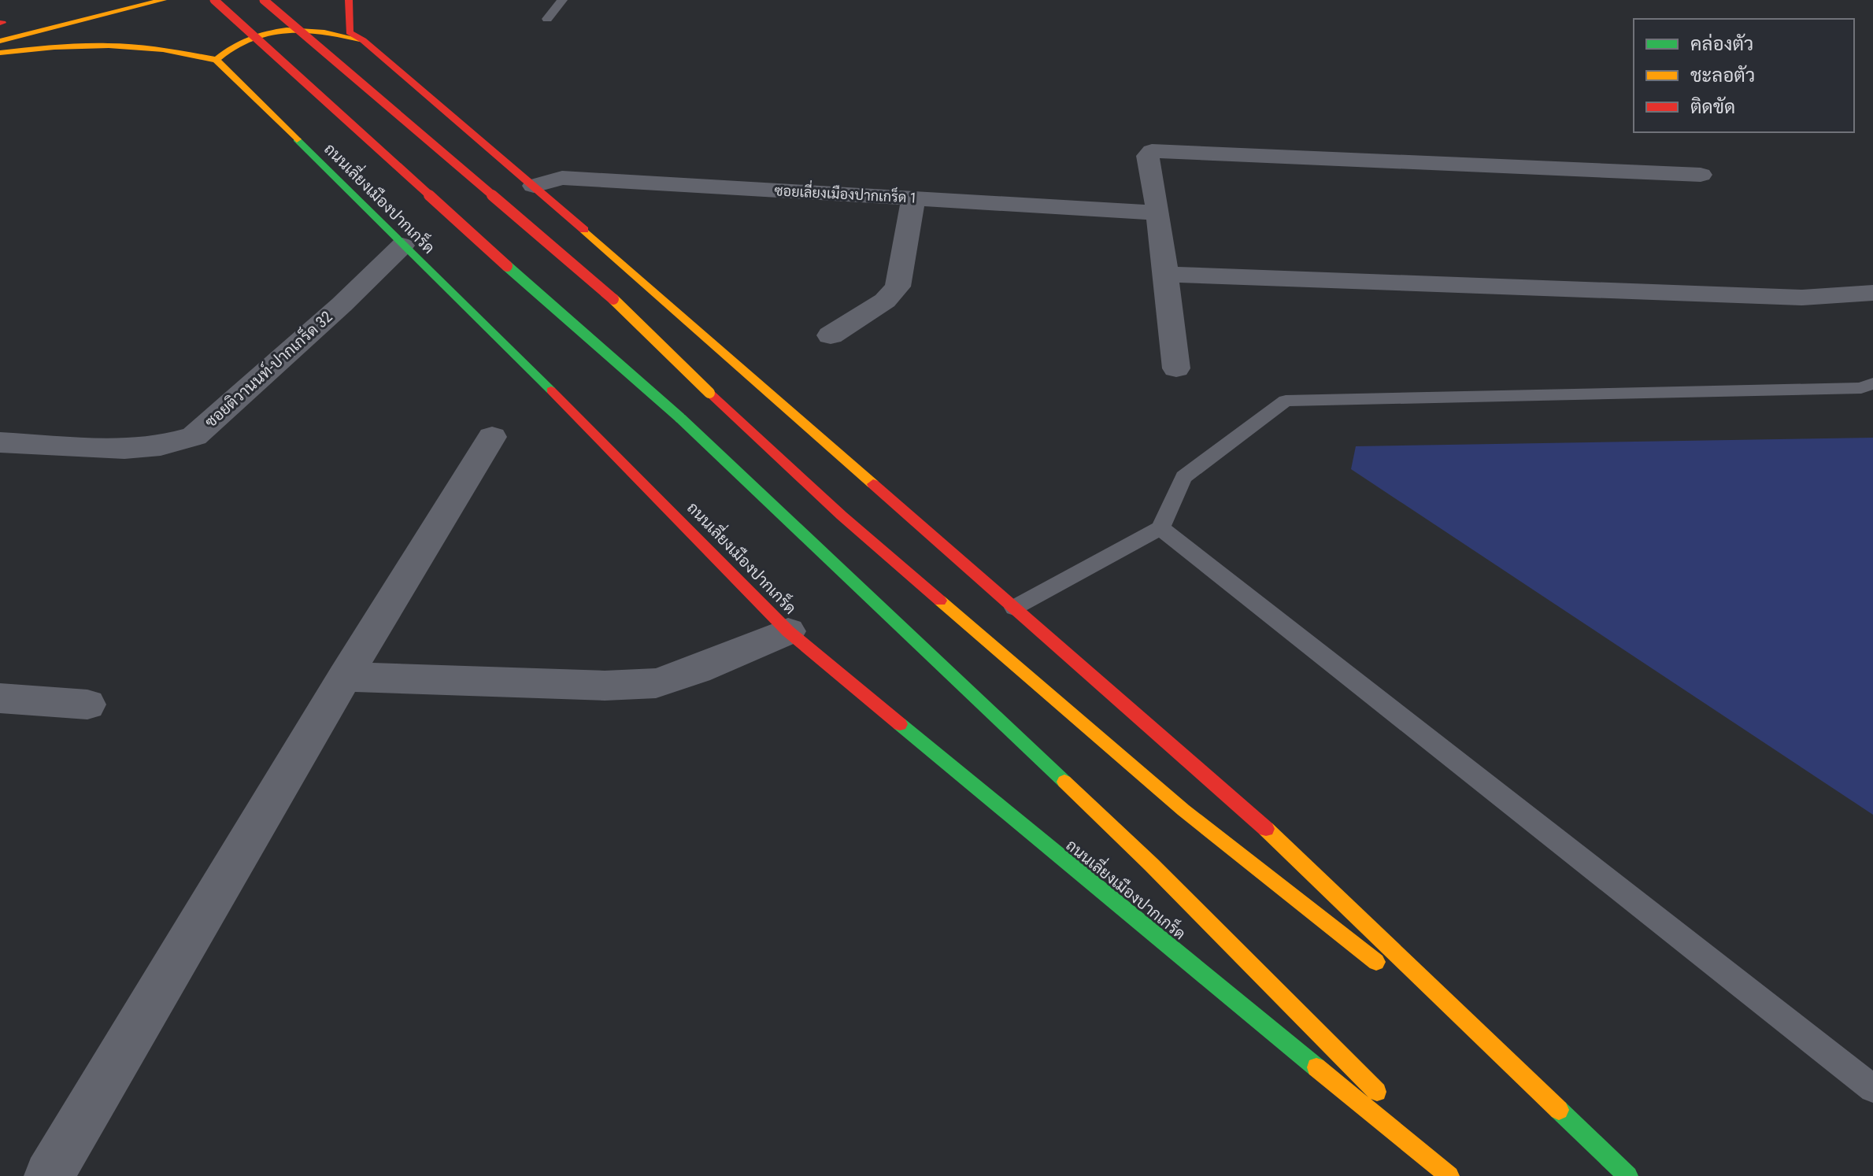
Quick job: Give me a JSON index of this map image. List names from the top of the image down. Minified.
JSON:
{"streets":{"main road":["ถนนเลี่ยงเมืองปากเกร็ด"],"street":["ซอยเลี่ยงเมืองปากเกร็ด 1","ซอยติวานนท์-ปากเกร็ด 32"]},"crossings":[["ถนนเลี่ยงเมืองปากเกร็ด","ซอยติวานนท์-ปากเกร็ด 32"]],"legend":["คล่องตัว","ชะลอตัว","ติดขัด"]}
